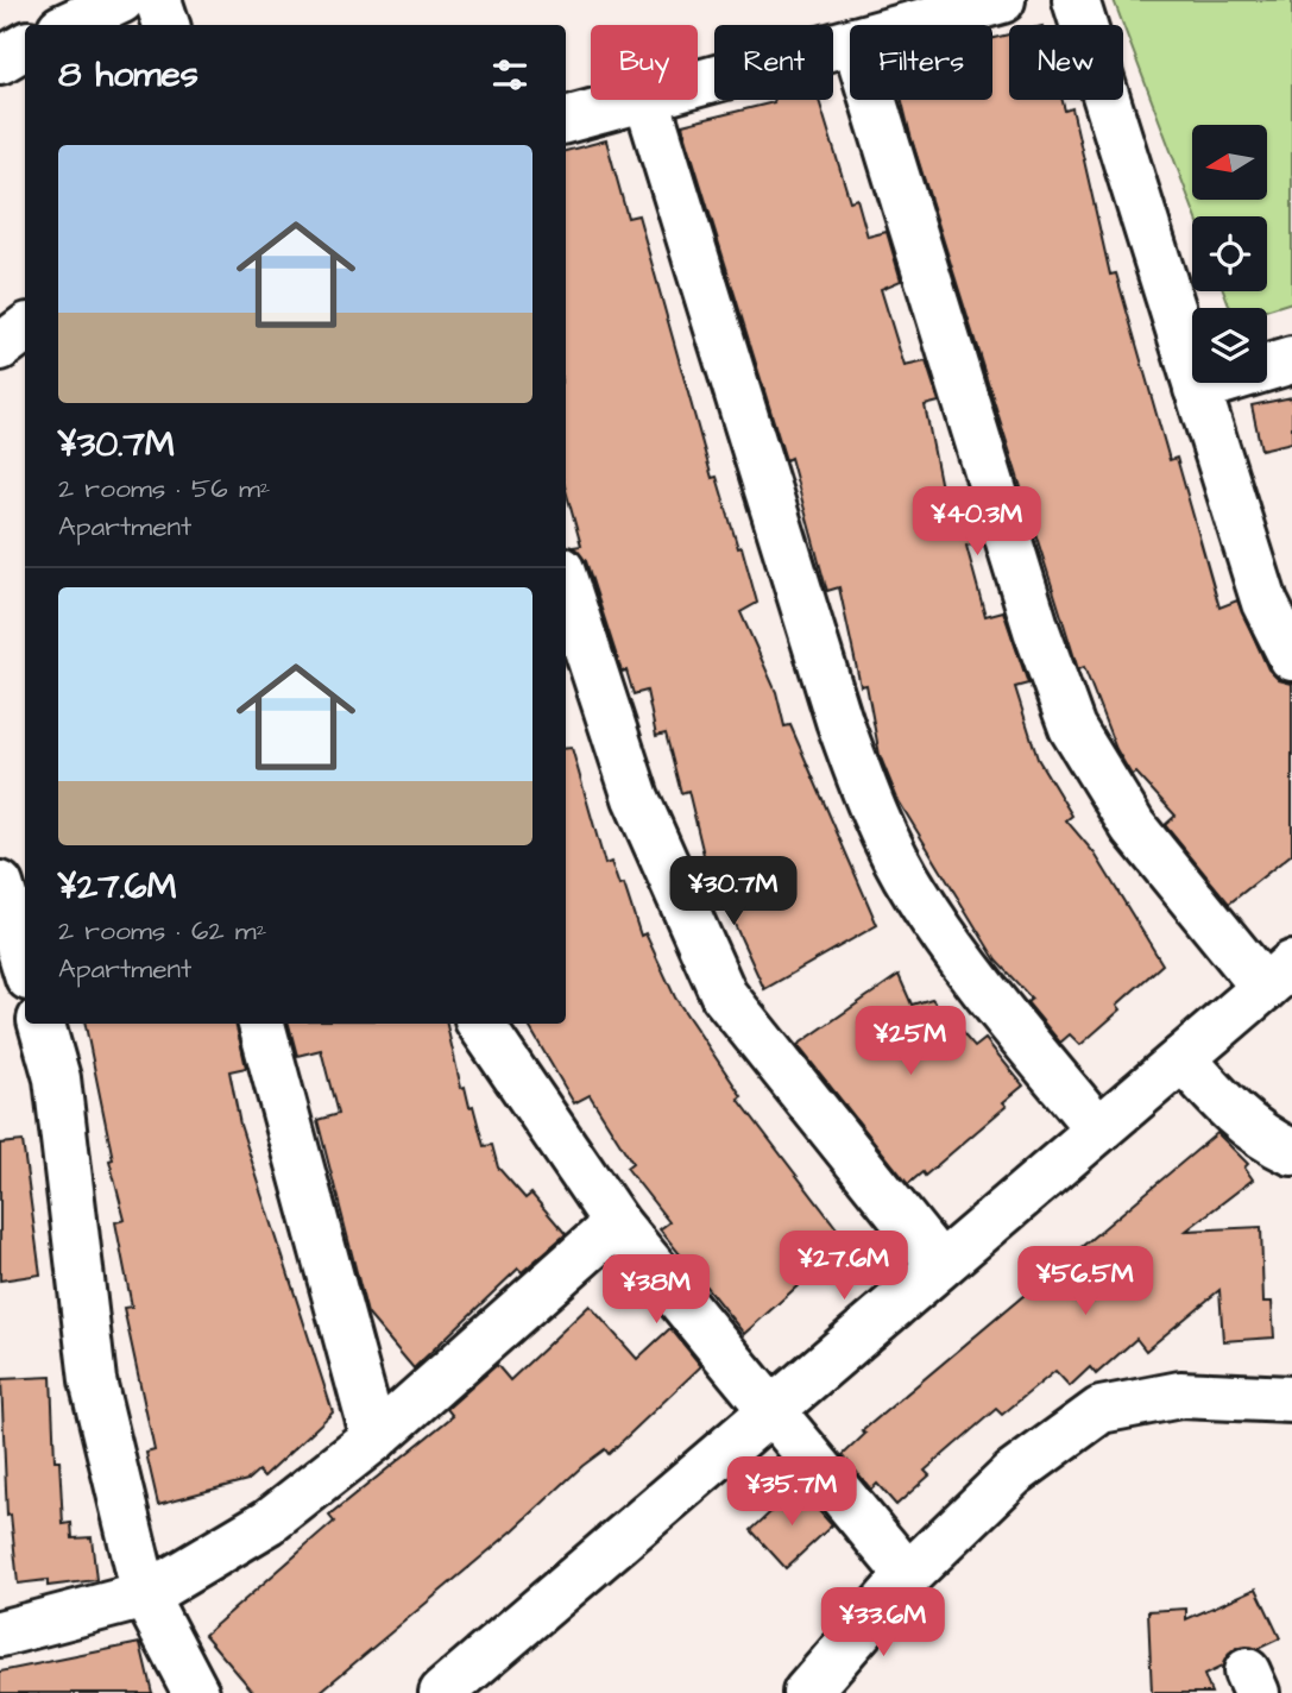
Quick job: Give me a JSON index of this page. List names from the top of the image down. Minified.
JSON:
{"north":"left","page":{"chip":["Buy","Rent","Filters","New"],"heading":"8 homes","list":[{"name":"¥30.7M","note":"2 rooms · 56 m² · Apartment"},{"name":"¥27.6M","note":"2 rooms · 62 m² · Apartment"}],"price":["¥40.3M","¥30.7M","¥25M","¥27.6M","¥56.5M","¥38M","¥35.7M","¥33.6M"]}}
